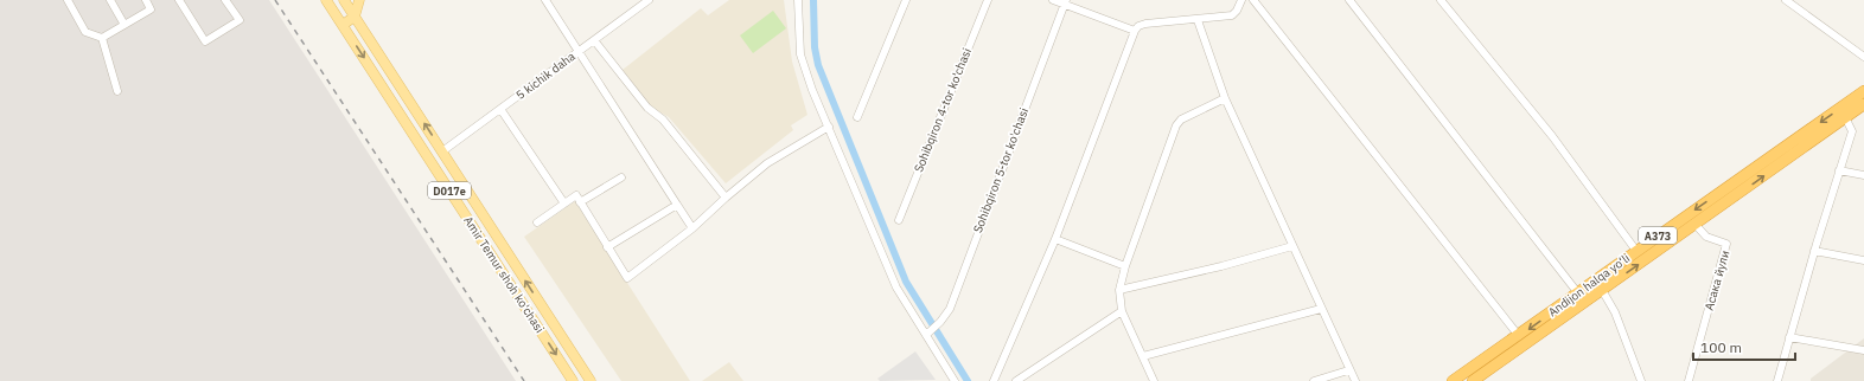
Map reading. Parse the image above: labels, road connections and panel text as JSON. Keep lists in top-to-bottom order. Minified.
{"streets":{"highway":["A373","Andijon halqa yo‘li"],"main road":["D017e","Amir Temur shoh ko'chasi"],"street":["5 kichik daha","Sohibqiron 4-tor ko'chasi","Sohibqiron 5-tor ko'chasi","Асака йули"]},"crossings":[["5 kichik daha","Amir Temur shoh ko'chasi"],["Асака йули","Andijon halqa yo‘li"]],"scale_bar":"100 m"}
